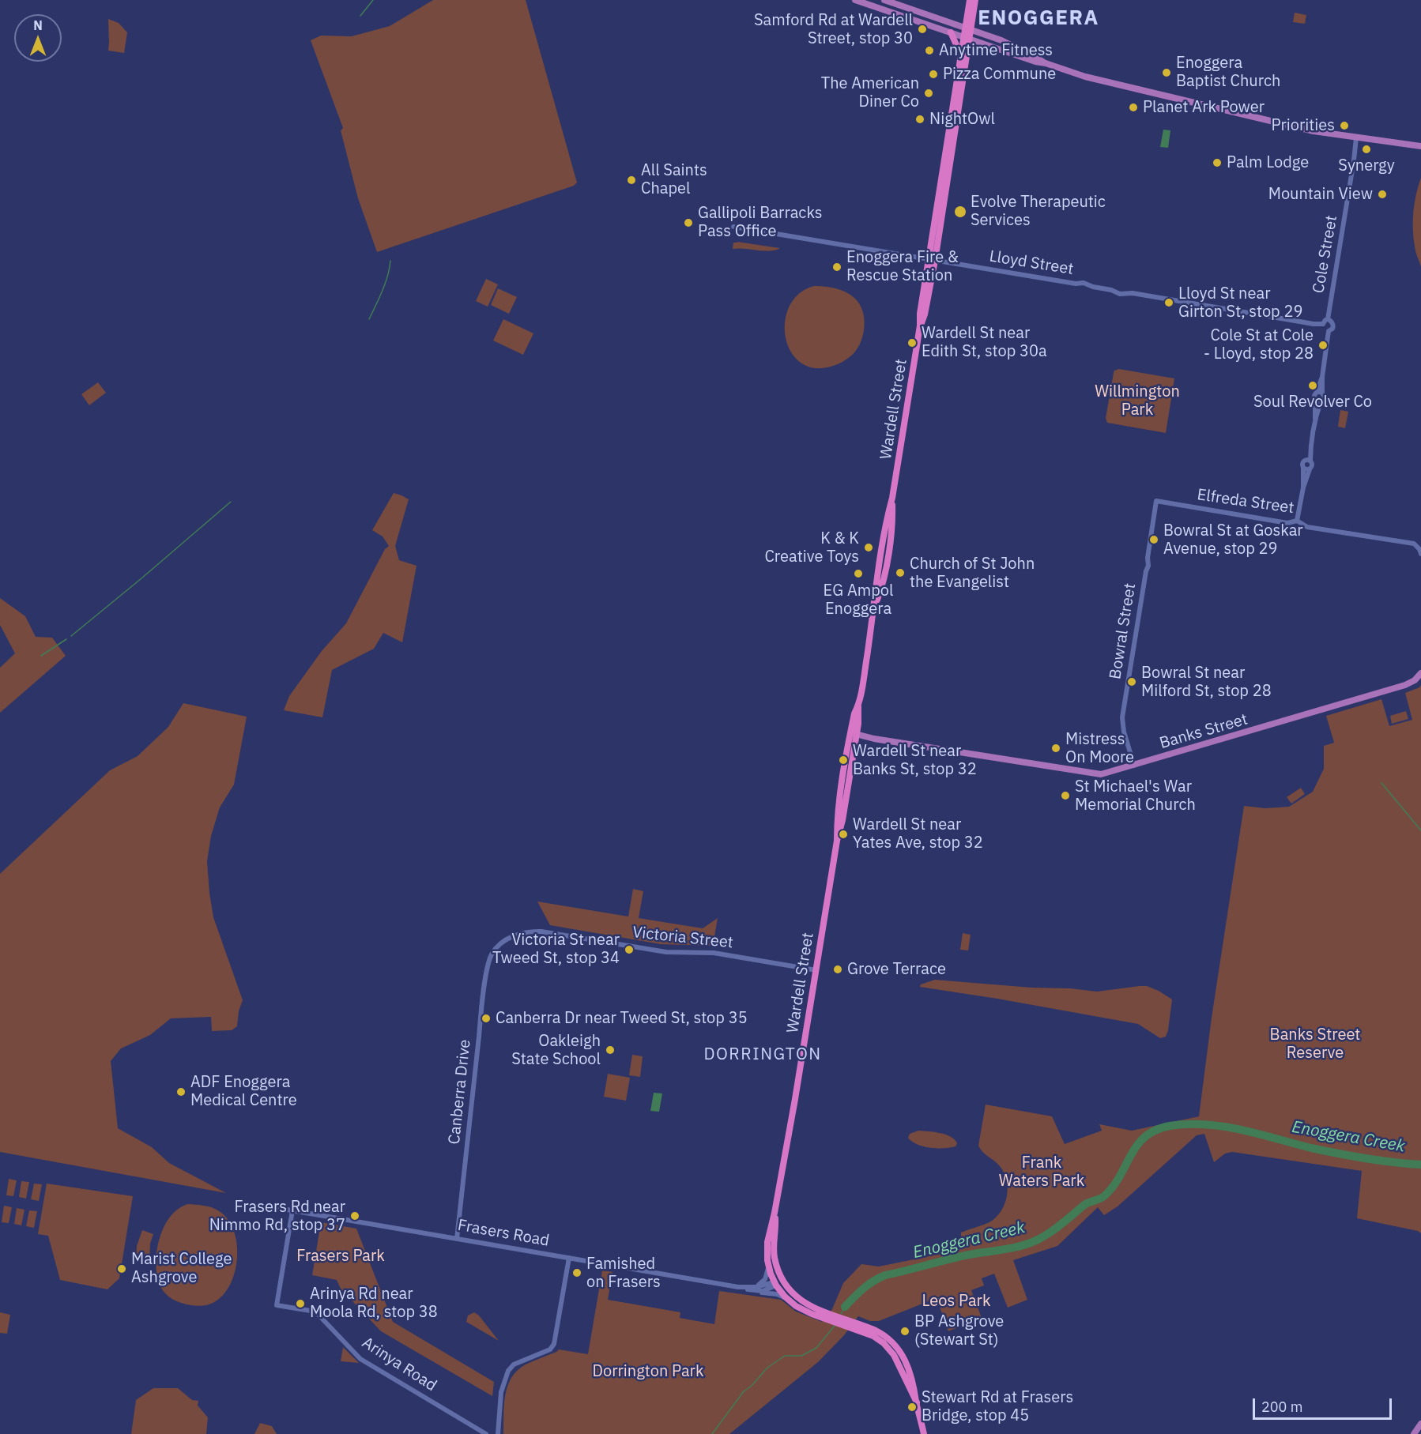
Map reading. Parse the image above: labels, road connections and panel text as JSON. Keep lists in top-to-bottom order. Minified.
{"streets":{"highway":["Wardell Street"],"main road":["Banks Street"],"street":["Cole Street","Lloyd Street","Elfreda Street","Bowral Street","Victoria Street","Canberra Drive","Frasers Road","Arinya Road"]},"crossings":[["Cole Street","Lloyd Street"],["Lloyd Street","Wardell Street"],["Wardell Street","Banks Street"],["Wardell Street","Victoria Street"],["Wardell Street","Frasers Road"],["Elfreda Street","Bowral Street"],["Bowral Street","Banks Street"],["Victoria Street","Canberra Drive"],["Canberra Drive","Frasers Road"],["Frasers Road","Arinya Road"]],"districts":["ENOGGERA","DORRINGTON"],"water":["Enoggera Creek"],"parks":["Willmington Park","Banks Street Reserve","Frank Waters Park","Frasers Park","Leos Park","Dorrington Park"],"places":["Samford Rd at Wardell Street, stop 30","Anytime Fitness","Enoggera Baptist Church","Pizza Commune","The American Diner Co","Planet Ark Power","NightOwl","Priorities","Synergy","Palm Lodge","All Saints Chapel","Mountain View","Evolve Therapeutic Services","Gallipoli Barracks Pass Office","Enoggera Fire & Rescue Station","Lloyd St near Girton St, stop 29","Wardell St near Edith St, stop 30a","Cole St at Cole - Lloyd, stop 28","Soul Revolver Co","Bowral St at Goskar Avenue, stop 29","K & K Creative Toys","Church of St John the Evangelist","EG Ampol Enoggera","Bowral St near Milford St, stop 28","Mistress On Moore","Wardell St near Banks St, stop 32","St Michael's War Memorial Church","Wardell St near Yates Ave, stop 32","Victoria St near Tweed St, stop 34","Grove Terrace","Canberra Dr near Tweed St, stop 35","Oakleigh State School","ADF Enoggera Medical Centre","Frasers Rd near Nimmo Rd, stop 37","Marist College Ashgrove","Famished on Frasers","Arinya Rd near Moola Rd, stop 38","BP Ashgrove (Stewart St)","Stewart Rd at Frasers Bridge, stop 45"],"scale_bar":"200 m","north":"top"}
